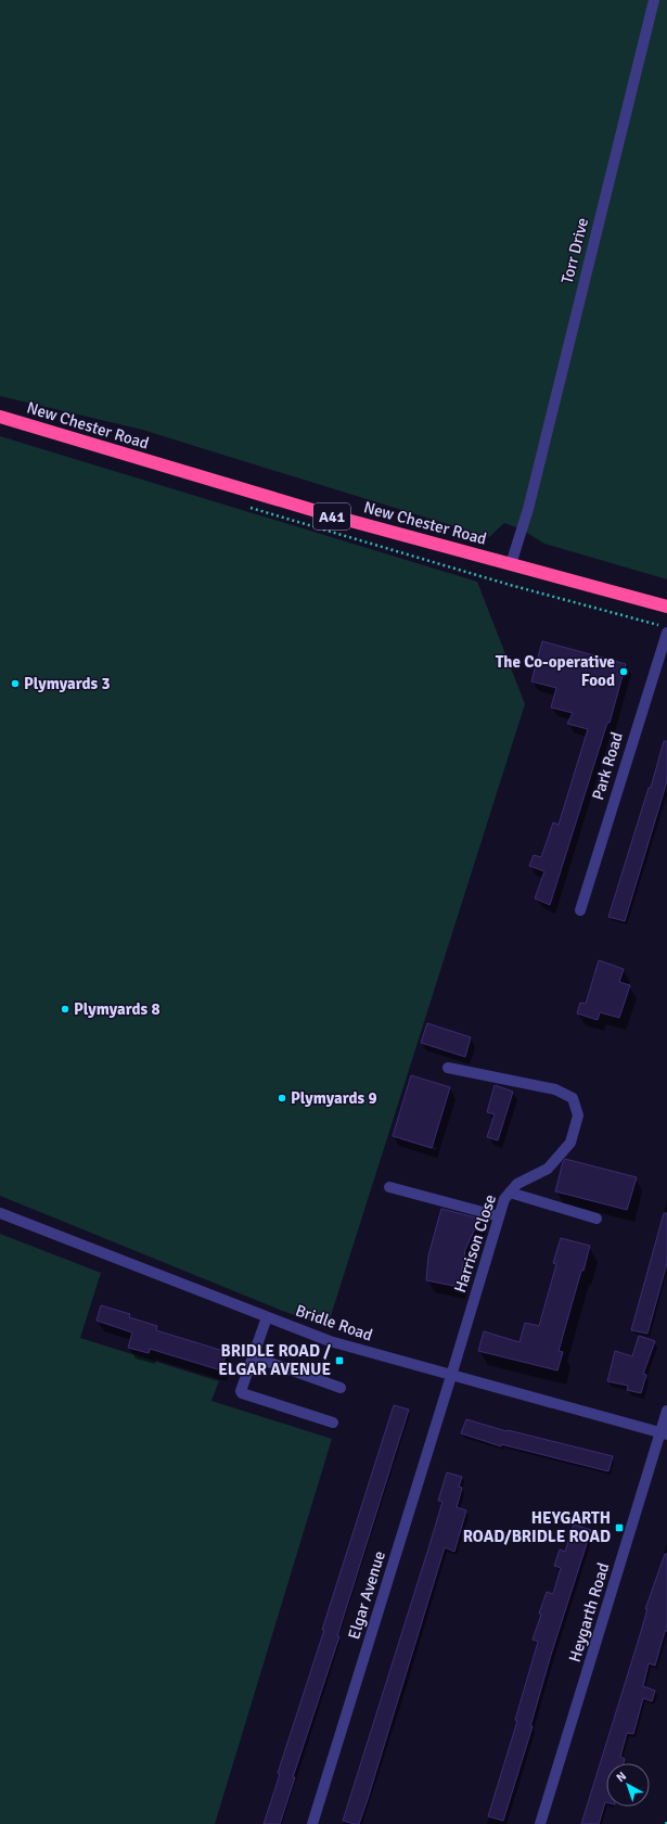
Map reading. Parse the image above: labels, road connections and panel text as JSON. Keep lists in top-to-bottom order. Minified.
{"streets":{"highway":["New Chester Road","A41"],"street":["Torr Drive","Park Road","Harrison Close","Bridle Road","Elgar Avenue","Heygarth Road"]},"crossings":[["Torr Drive","New Chester Road"],["Harrison Close","Bridle Road"],["Harrison Close","Elgar Avenue"],["Bridle Road","Elgar Avenue"],["Bridle Road","Heygarth Road"]],"places":{"other":["The Co-operative Food","Plymyards 3","Plymyards 8","Plymyards 9"],"transit":["BRIDLE ROAD / ELGAR AVENUE","HEYGARTH ROAD/BRIDLE ROAD"]},"north":"top left"}
